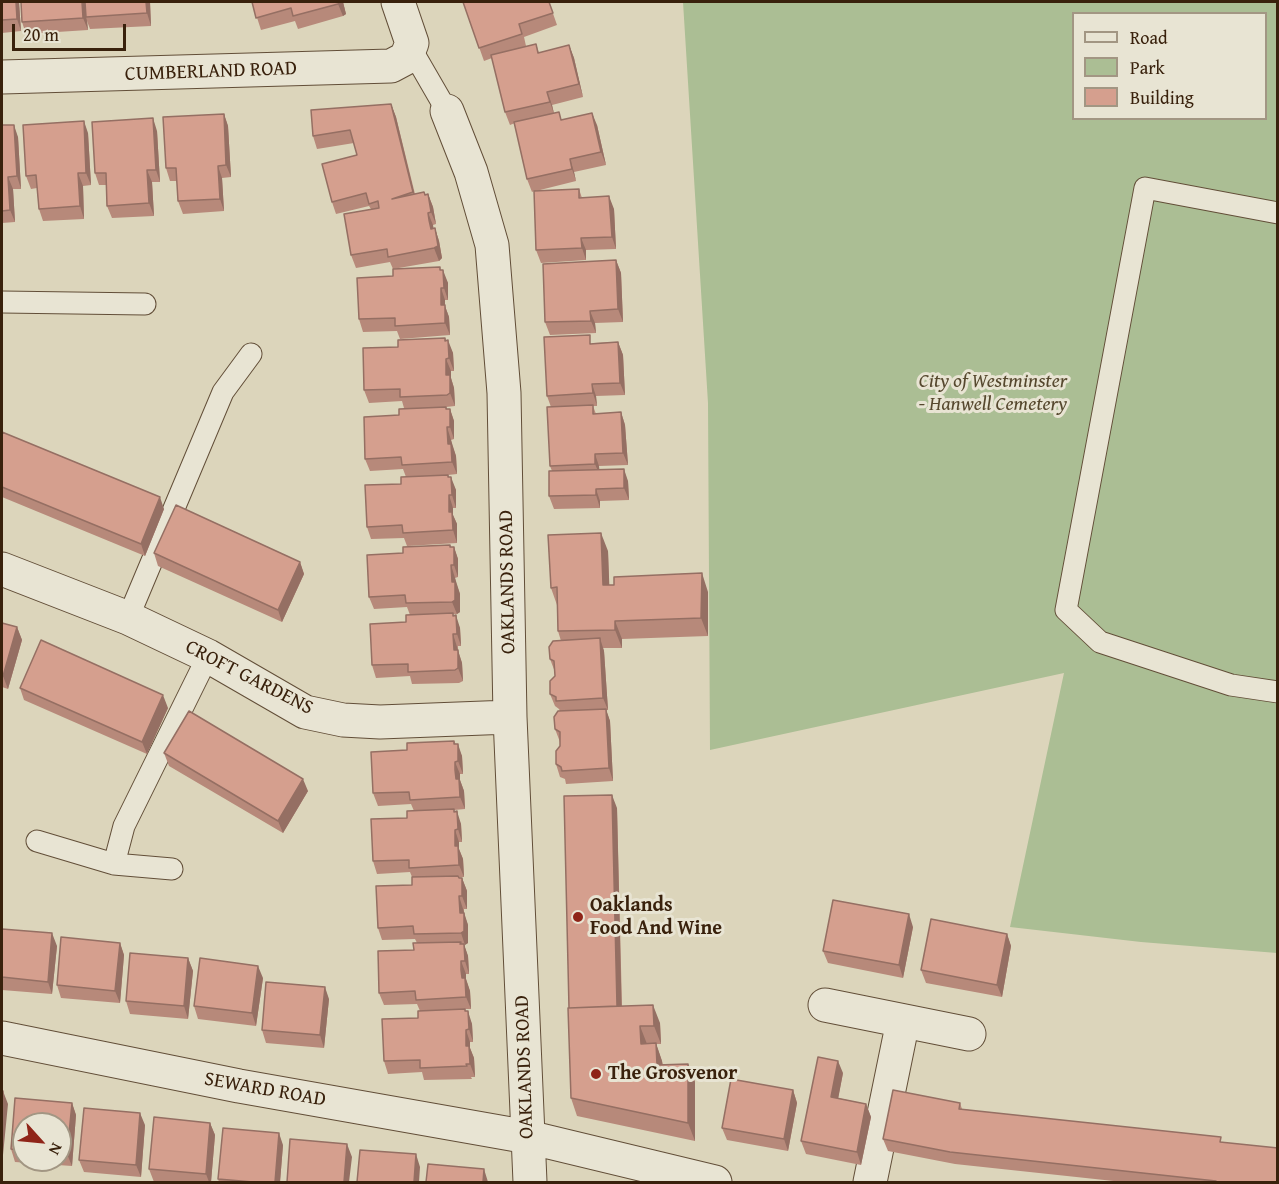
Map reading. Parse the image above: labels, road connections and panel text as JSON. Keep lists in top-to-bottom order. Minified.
{"streets":{"street":["CUMBERLAND ROAD","OAKLANDS ROAD","CROFT GARDENS","SEWARD ROAD"]},"crossings":[["CUMBERLAND ROAD","OAKLANDS ROAD"],["OAKLANDS ROAD","CROFT GARDENS"],["OAKLANDS ROAD","SEWARD ROAD"]],"parks":["City of Westminster - Hanwell Cemetery"],"places":["Oaklands Food And Wine","The Grosvenor"],"legend":["Road","Park","Building"],"scale_bar":"20 m","north":"bottom right"}
